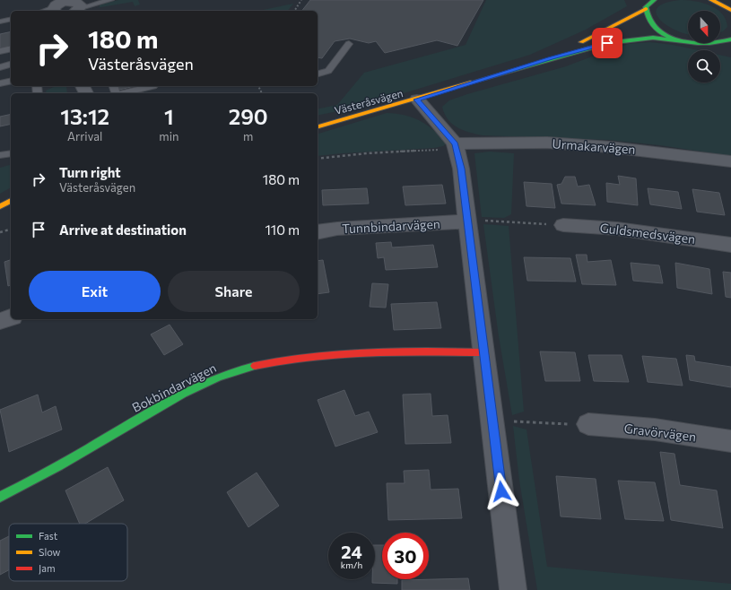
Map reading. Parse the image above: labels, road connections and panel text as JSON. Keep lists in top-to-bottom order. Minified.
{"streets":{"street":["Västeråsvägen","Urmakarvägen","Tunnbindarvägen","Guldsmedsvägen","Bokbindarvägen","Gravörvägen"]},"legend":["Fast","Slow","Jam"],"north":"bottom","page":{"turn":["180 m","Västeråsvägen"],"eta":["13:12","Arrival","1","min","290","m"],"list":[{"name":"Turn right","note":"Västeråsvägen","value":"180 m"},{"name":"Arrive at destination","value":"110 m"}],"buttons":["Exit","Share"],"speed":"24 km/h","limit":"30"}}
